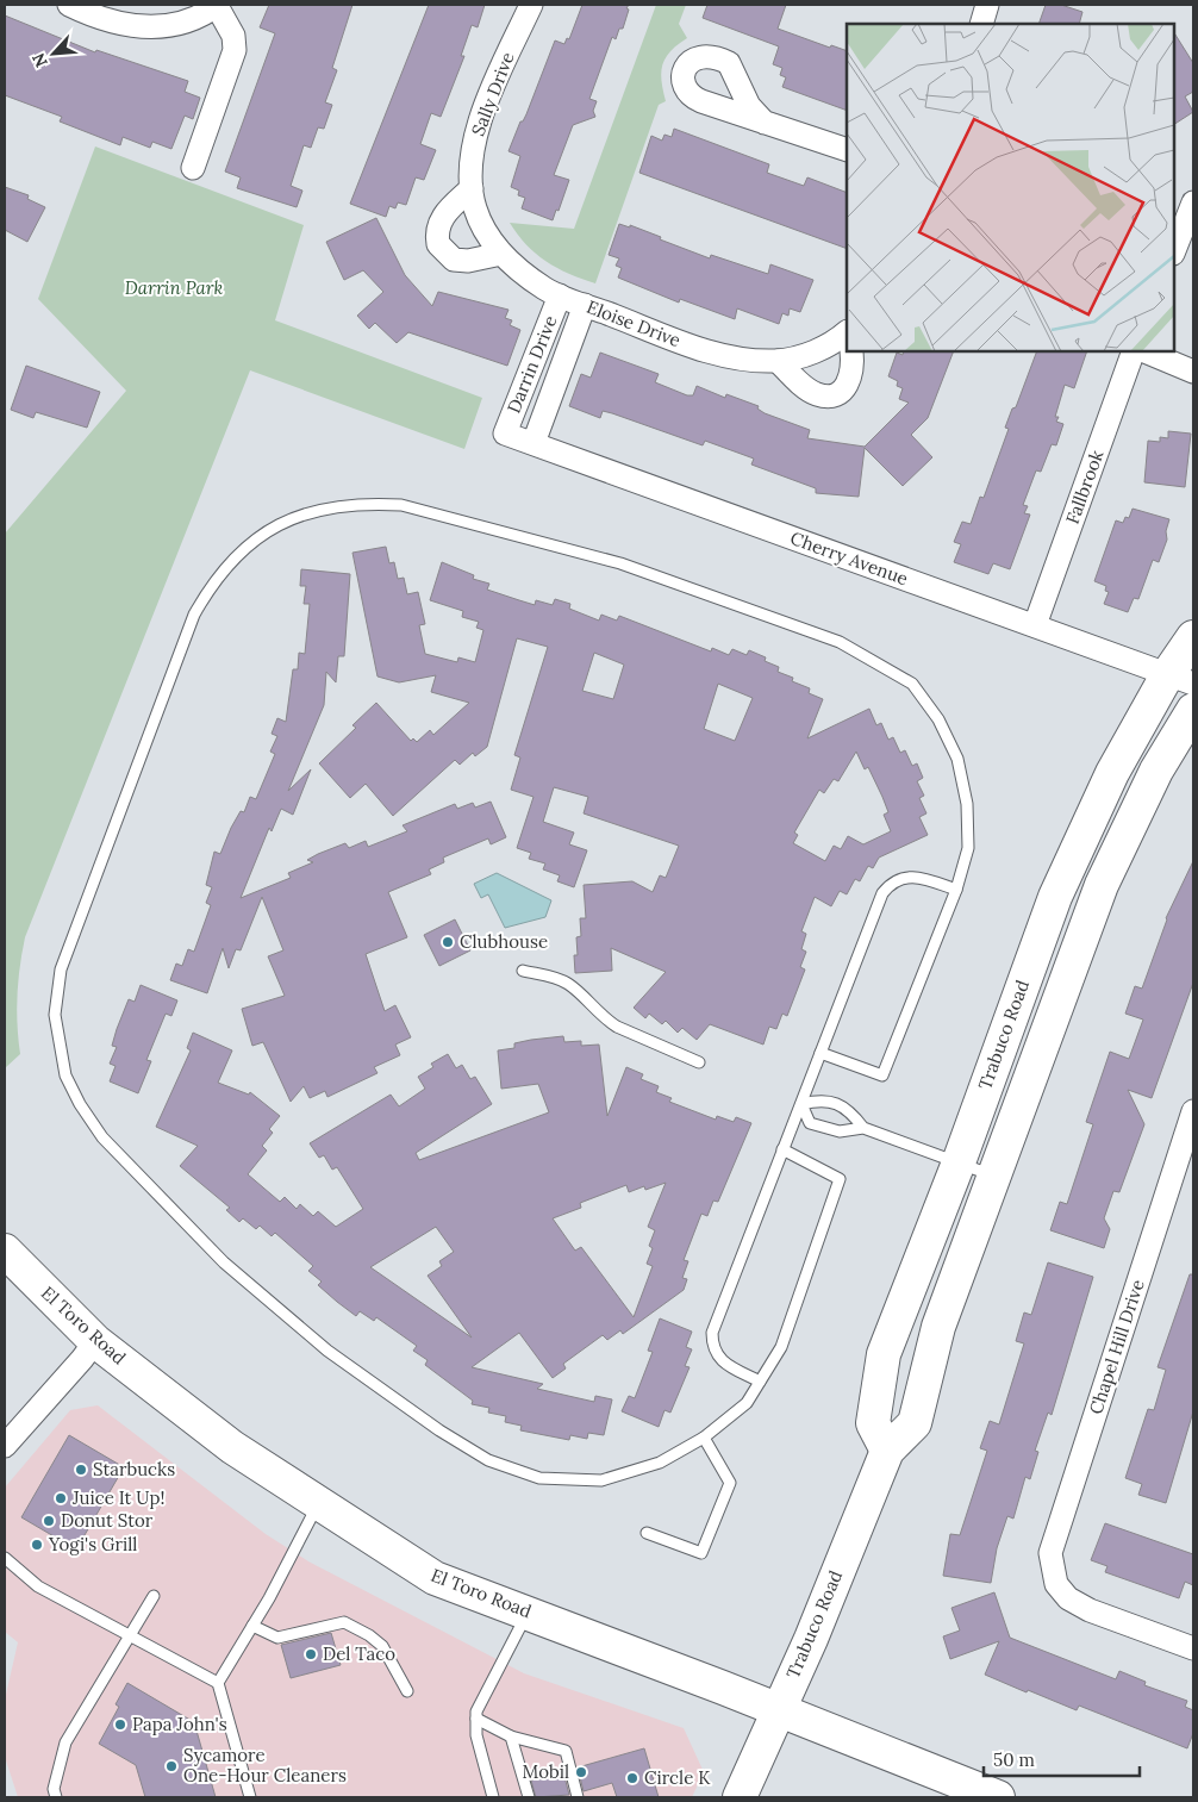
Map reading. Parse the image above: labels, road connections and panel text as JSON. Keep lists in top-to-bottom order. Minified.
{"streets":{"main road":["Trabuco Road","El Toro Road"],"street":["Sally Drive","Eloise Drive","Darrin Drive","Fallbrook","Cherry Avenue","Chapel Hill Drive"]},"crossings":[["Sally Drive","Eloise Drive"],["Eloise Drive","Darrin Drive"],["Darrin Drive","Cherry Avenue"],["Fallbrook","Cherry Avenue"],["Cherry Avenue","Trabuco Road"],["Trabuco Road","El Toro Road"]],"parks":["Darrin Park"],"places":["Clubhouse","Starbucks","Juice It Up!","Donut Stor","Yogi's Grill","Del Taco","Papa John's","Sycamore One-Hour Cleaners","Mobil","Circle K"],"scale_bar":"50 m","north":"bottom left"}
